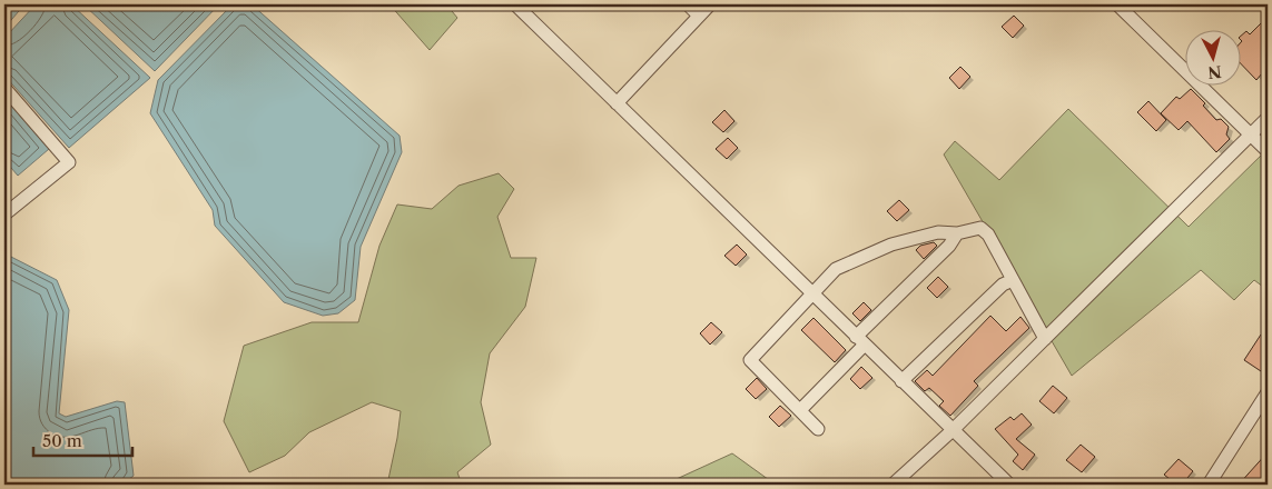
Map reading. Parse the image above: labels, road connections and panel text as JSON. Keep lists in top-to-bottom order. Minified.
{"scale_bar":"50 m","north":"bottom"}
